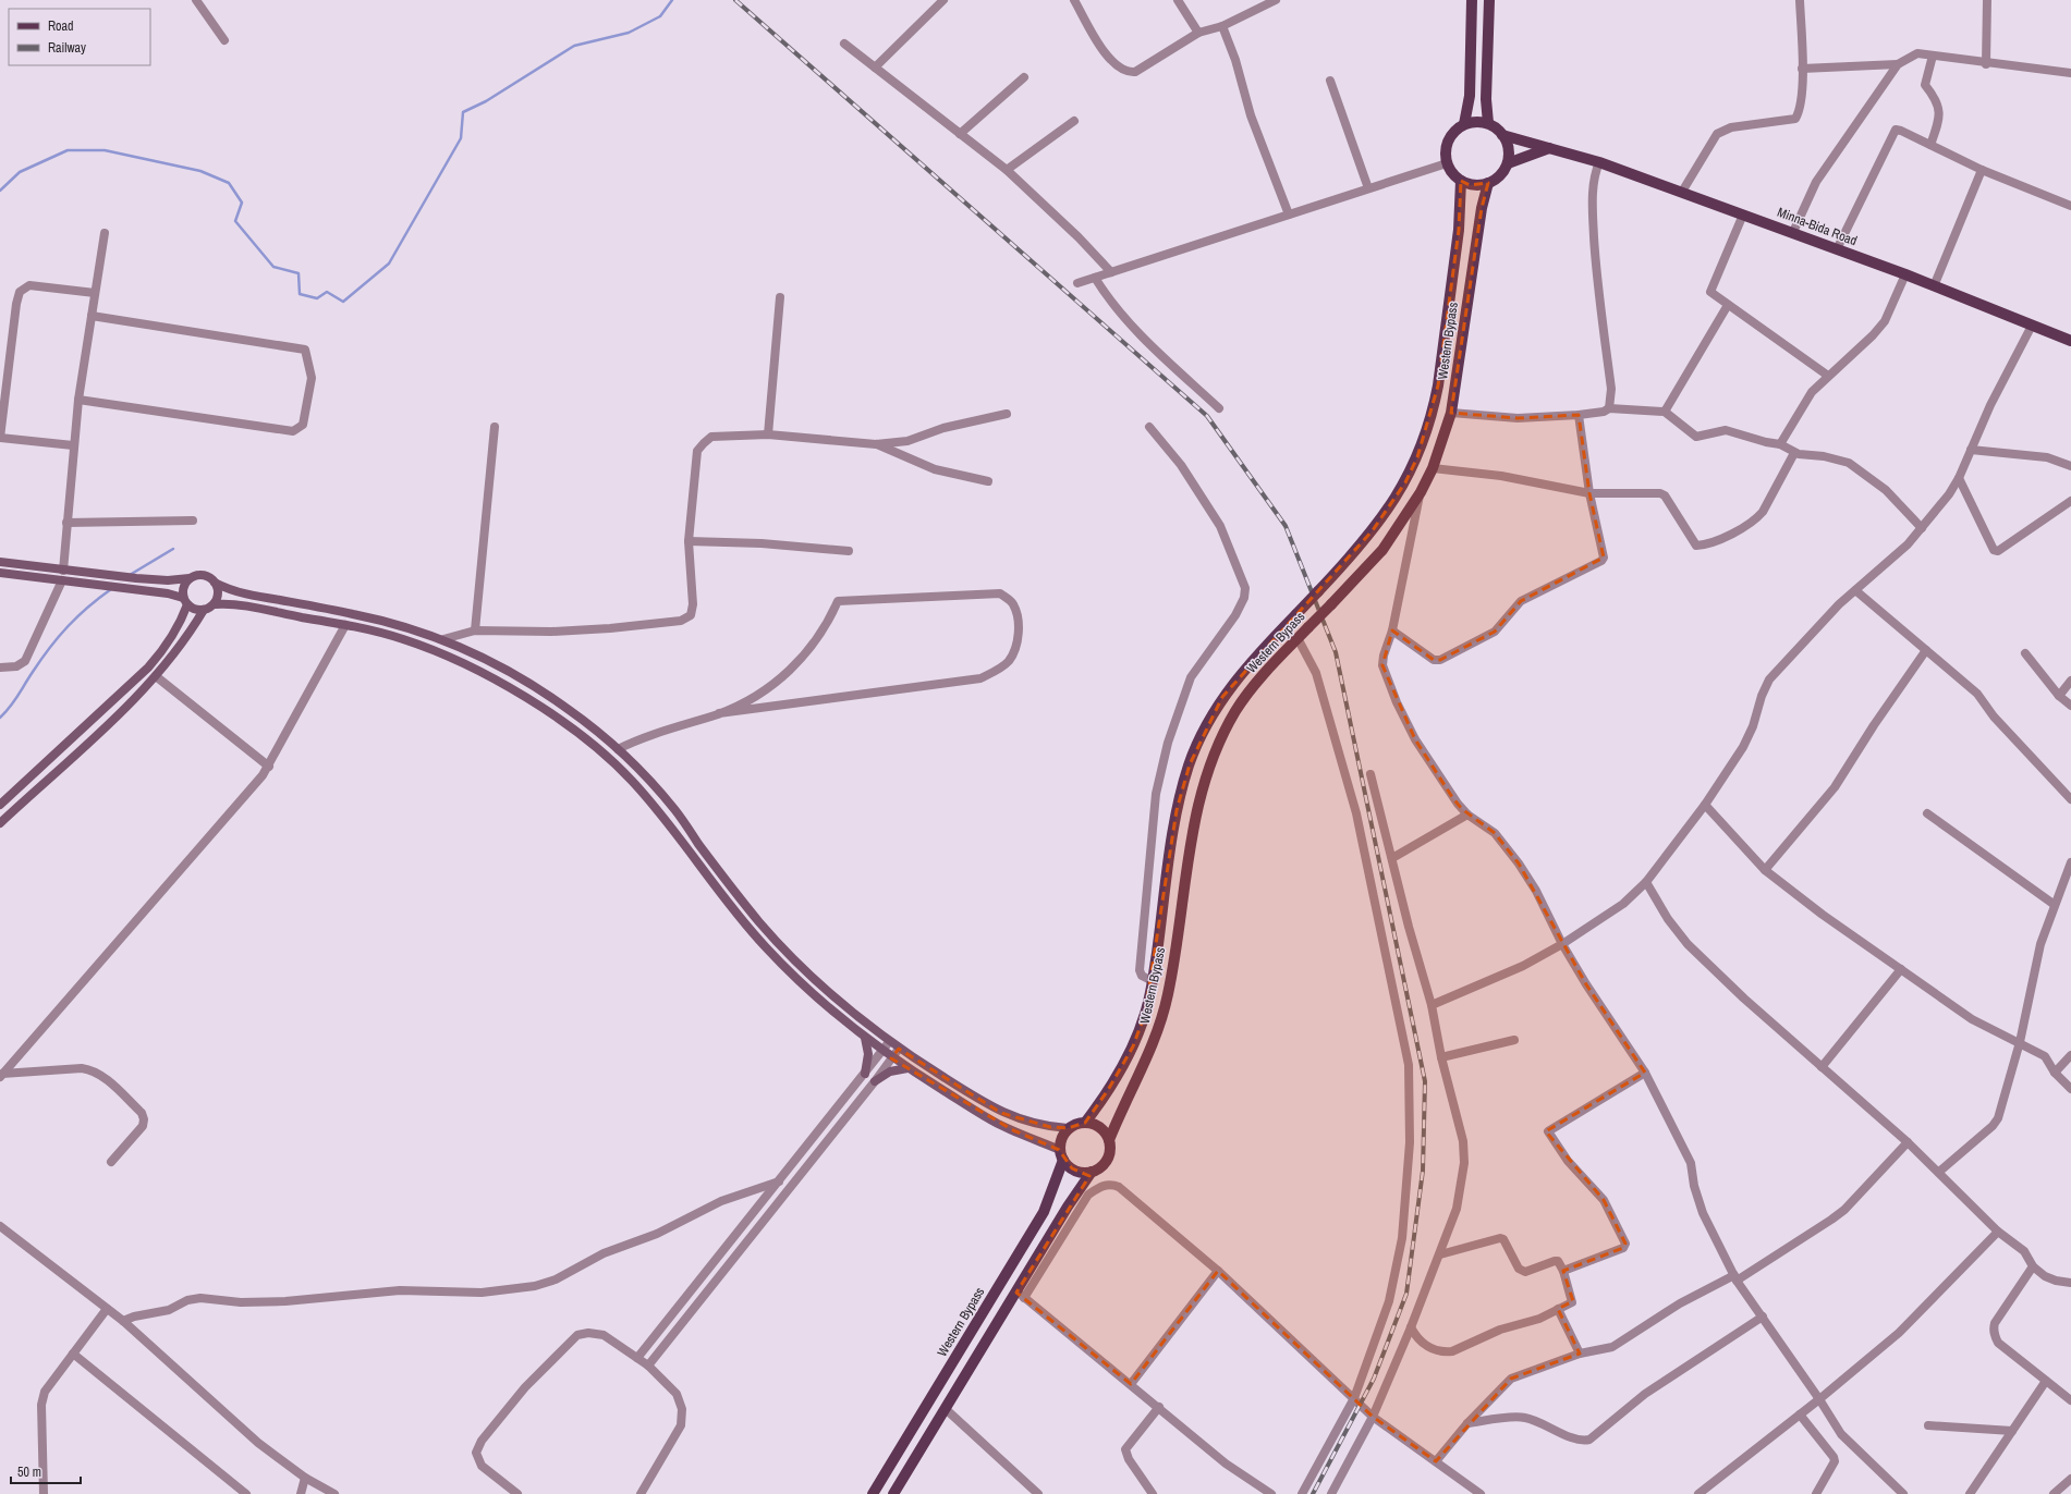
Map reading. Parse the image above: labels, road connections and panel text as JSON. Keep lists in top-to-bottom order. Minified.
{"streets":{"main road":["Minna-Bida Road","Western Bypass"]},"crossings":[["Minna-Bida Road","Western Bypass"]],"legend":["Road","Railway"],"scale_bar":"50 m"}
